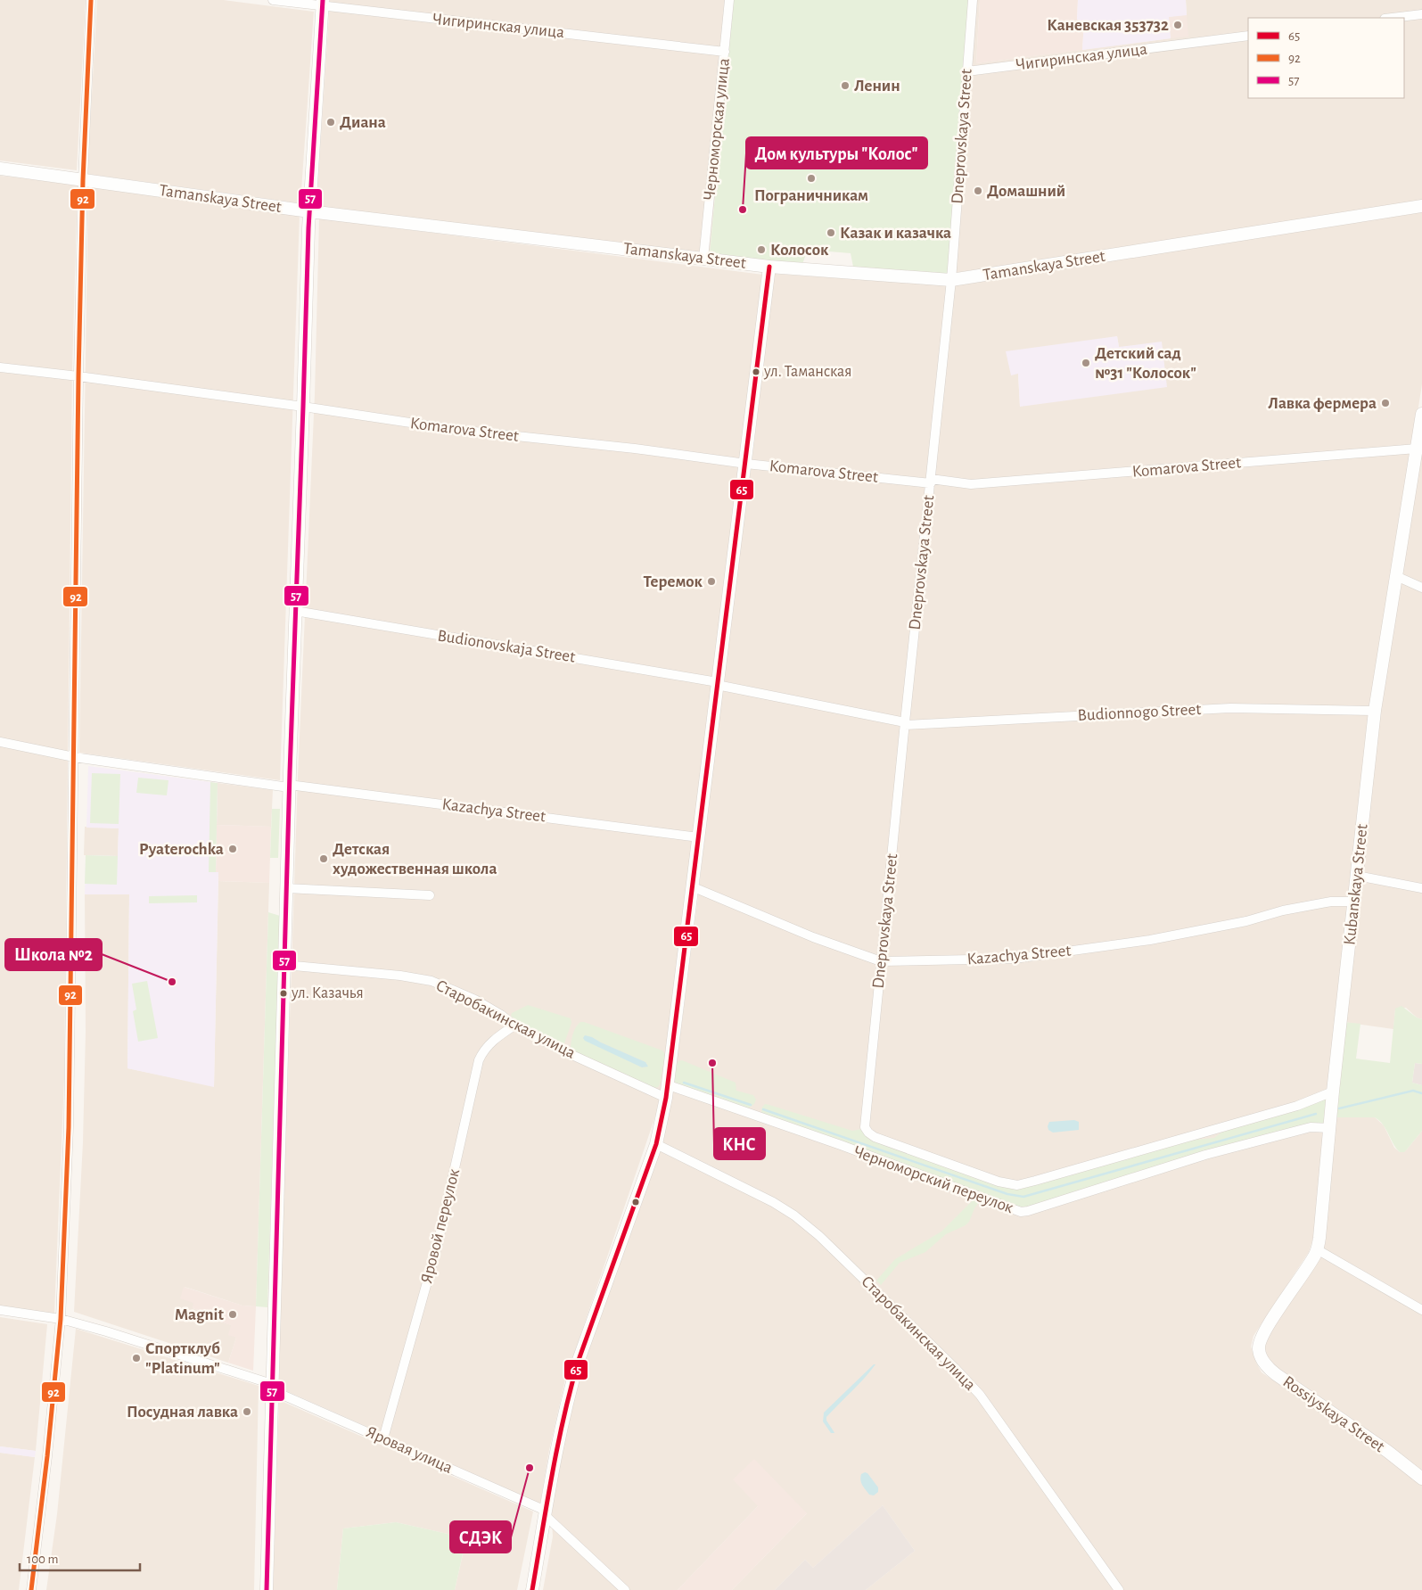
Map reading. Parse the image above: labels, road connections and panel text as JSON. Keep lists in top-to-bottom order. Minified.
{"streets":{"street":["Чигиринская улица","Черноморская улица","Dneprovskaya Street","Tamanskaya Street","Komarova Street","Budionovskaja Street","Budionnogo Street","Kazachya Street","Kubanskaya Street","Старобакинская улица","Черноморский переулок","Яровой переулок","Rossiyskaya Street","Яровая улица"]},"crossings":[["Чигиринская улица","Черноморская улица"],["Чигиринская улица","Dneprovskaya Street"],["Черноморская улица","Tamanskaya Street"],["Dneprovskaya Street","Tamanskaya Street"],["Dneprovskaya Street","Komarova Street"],["Dneprovskaya Street","Budionovskaja Street"],["Dneprovskaya Street","Budionnogo Street"],["Dneprovskaya Street","Kazachya Street"],["Dneprovskaya Street","Kubanskaya Street"],["Komarova Street","Kubanskaya Street"],["Budionovskaja Street","Budionnogo Street"],["Budionnogo Street","Kubanskaya Street"],["Kazachya Street","Kubanskaya Street"],["Kubanskaya Street","Черноморский переулок"],["Kubanskaya Street","Rossiyskaya Street"],["Старобакинская улица","Черноморский переулок"],["Старобакинская улица","Яровой переулок"],["Яровой переулок","Яровая улица"]],"places":["Каневская 353732","Ленин","Диана","Пограничникам","Домашний","Дом культуры \"Колос\"","Казак и казачка","Колосок","Детский сад №31 \"Колосок\"","ул. Таманская","Лавка фермера","Теремок","Pyaterochka","Детская художественная школа","Школа №2","ул. Казачья","КНС","Magnit","Спортклуб \"Platinum\"","Посудная лавка","СДЭК"],"lines":["transit line 92","transit line 57","transit line 65"],"legend":["65","92","57"],"scale_bar":"100 m"}
